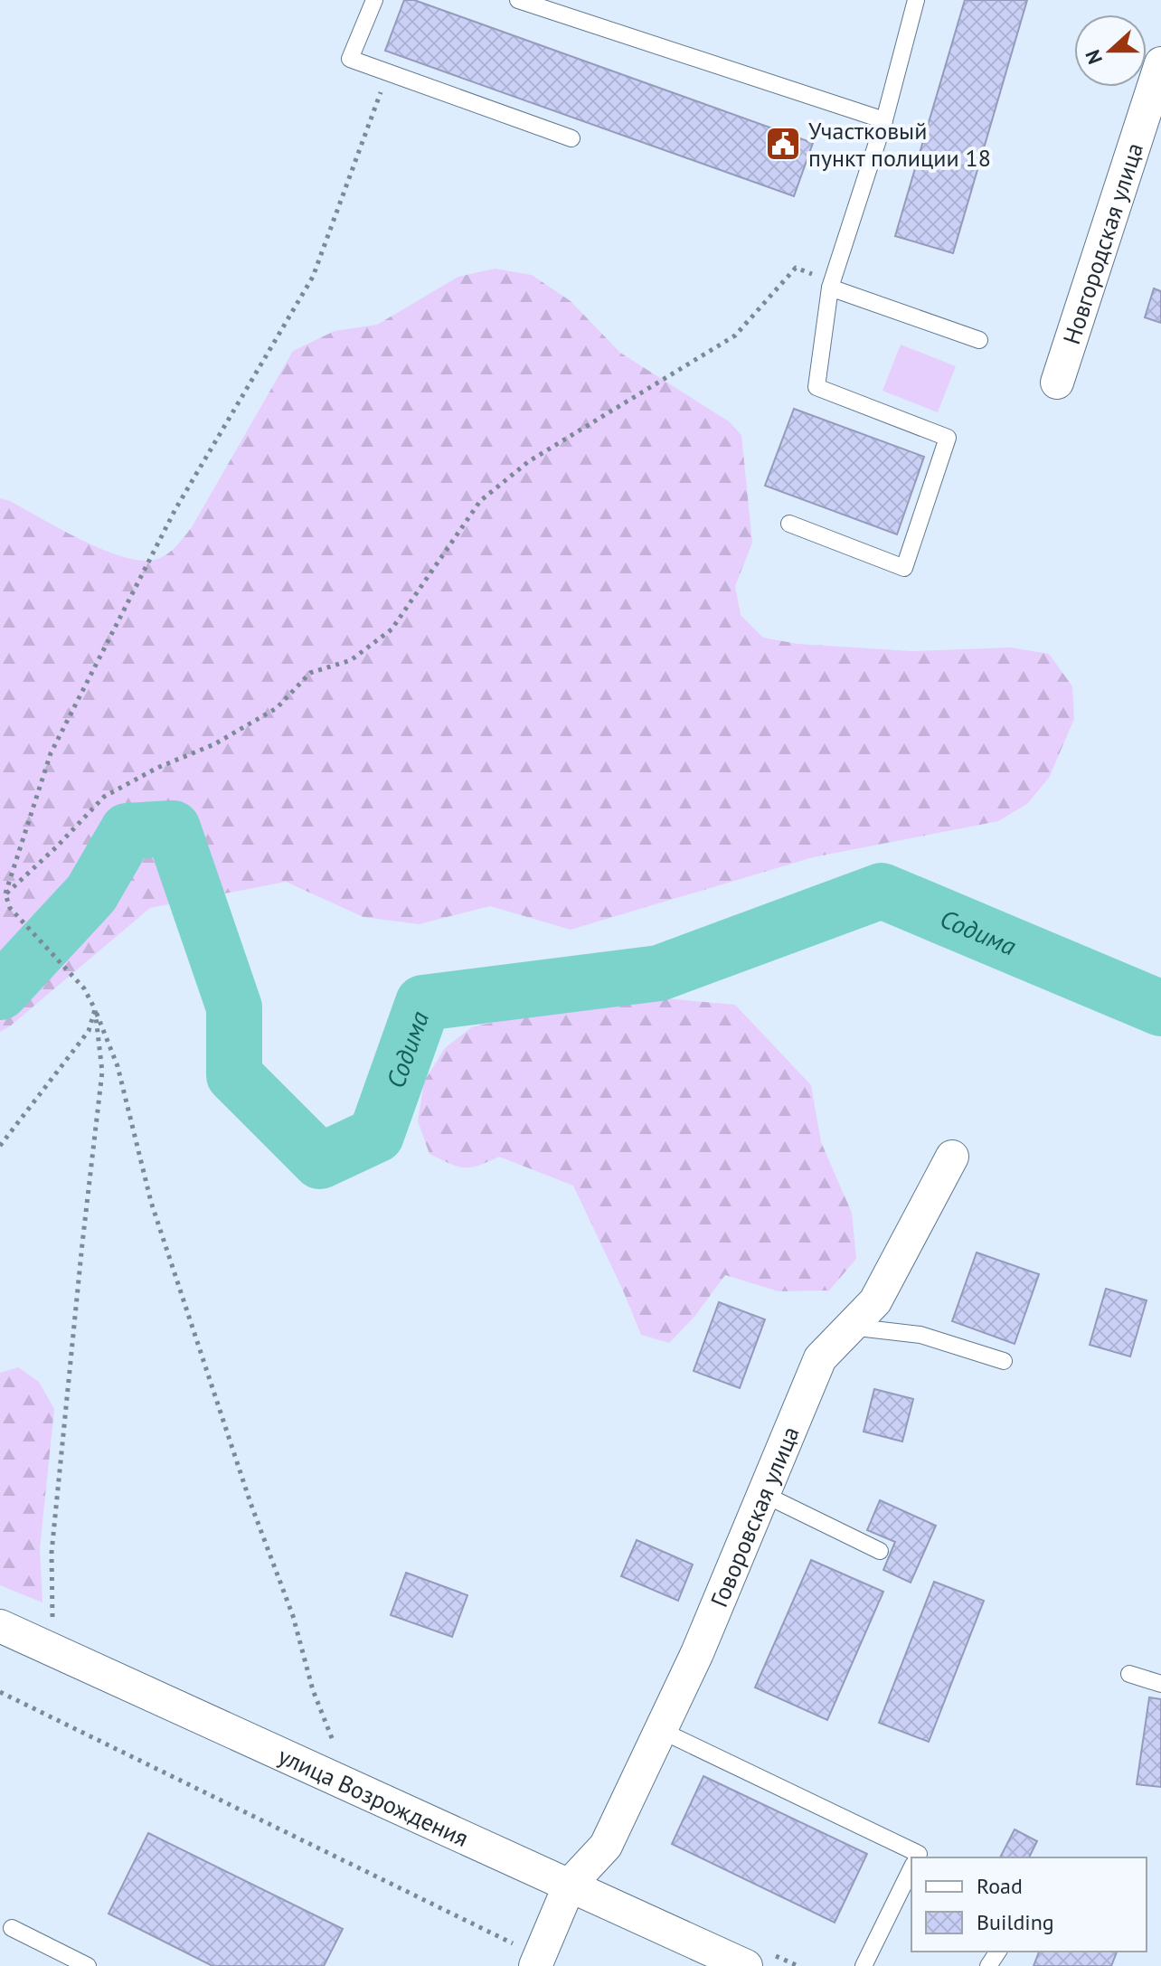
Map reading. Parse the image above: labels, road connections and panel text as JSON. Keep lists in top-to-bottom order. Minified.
{"streets":{"street":["Новгородская улица","Говоровская улица","улица Возрождения"]},"crossings":[["Говоровская улица","улица Возрождения"]],"water":["Содима"],"places":{"public building":["Участковый пункт полиции 18"]},"legend":["Road","Building"],"north":"left"}
